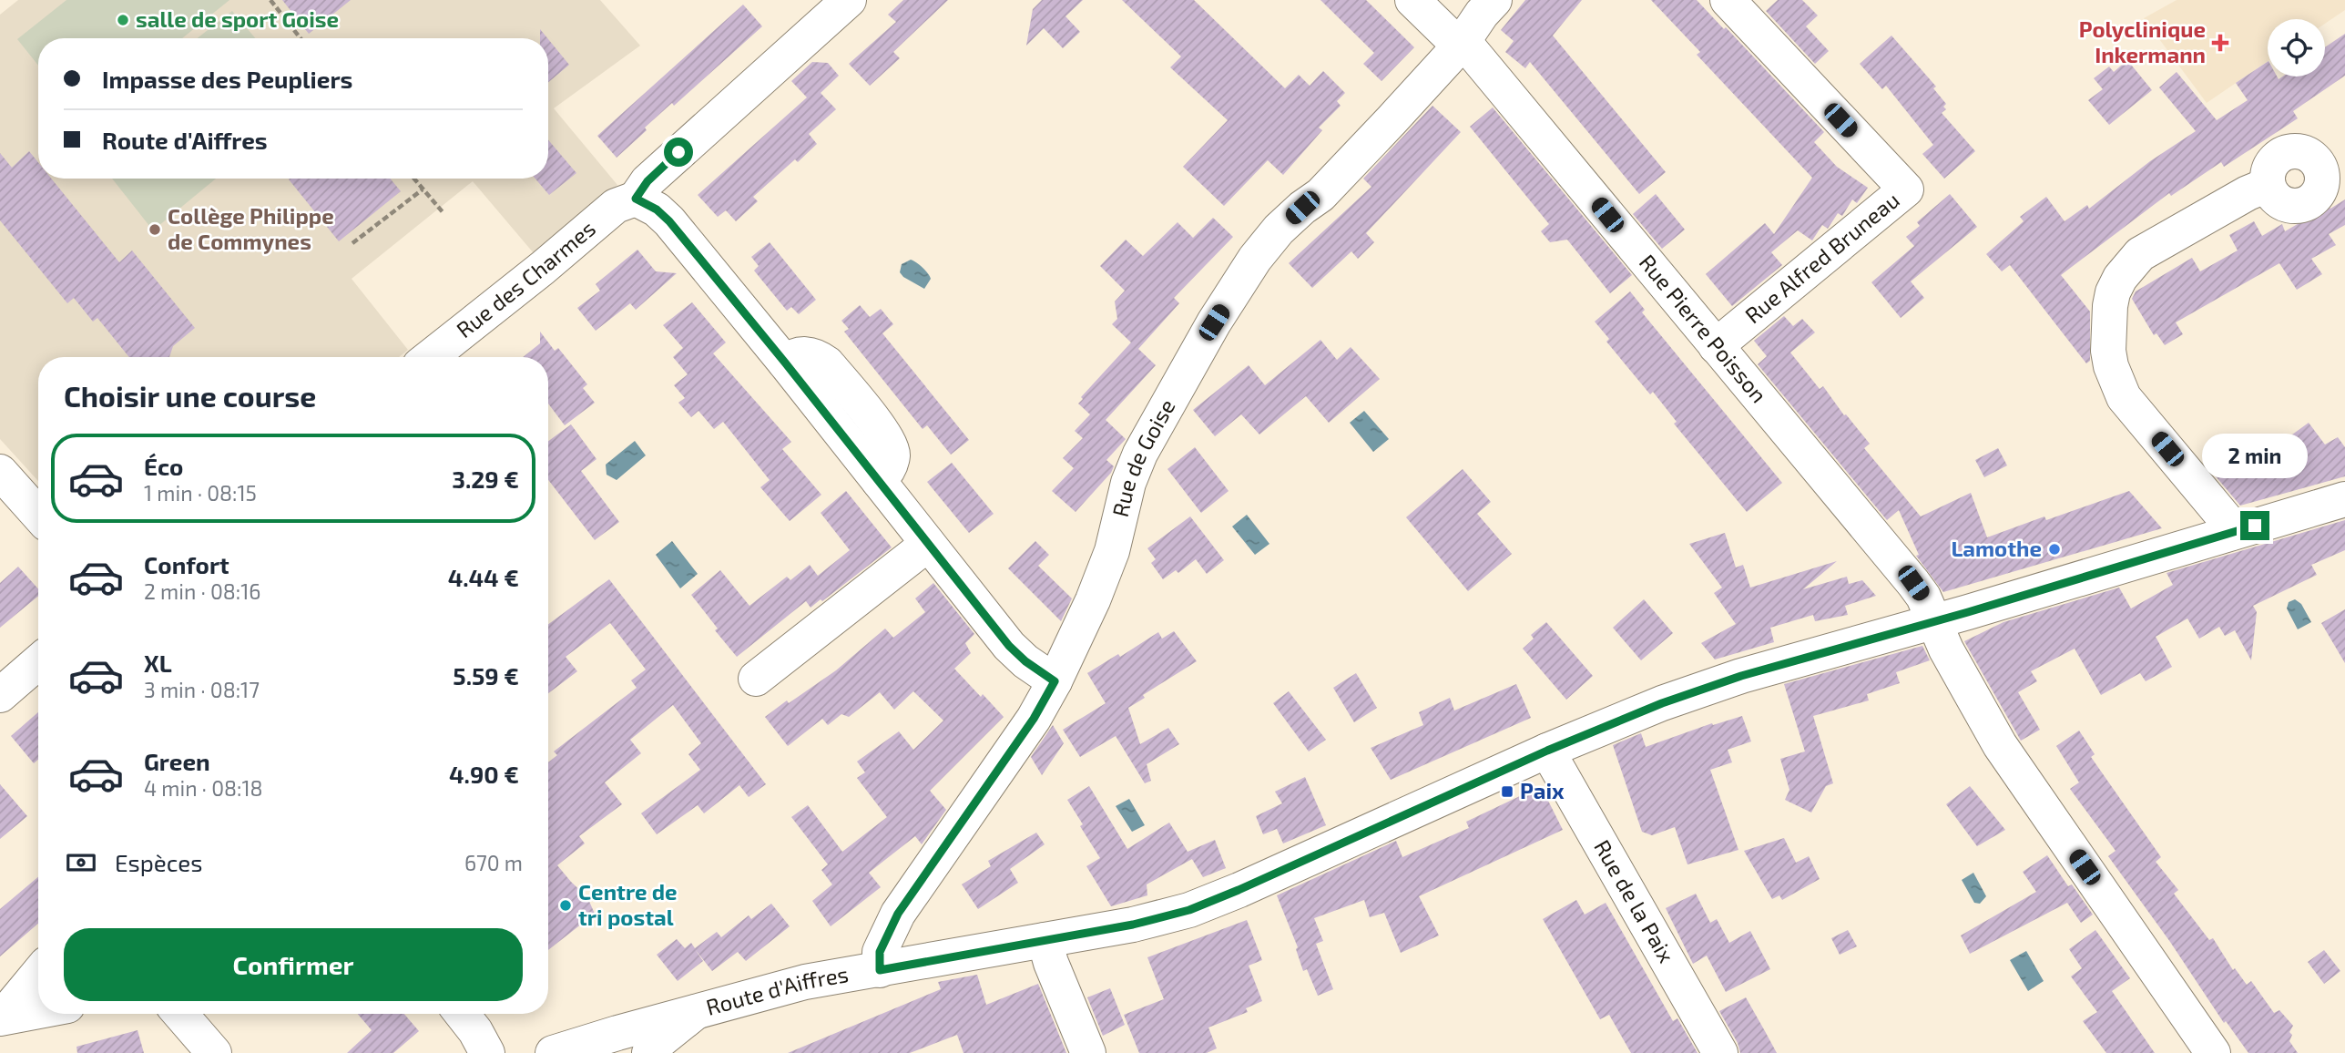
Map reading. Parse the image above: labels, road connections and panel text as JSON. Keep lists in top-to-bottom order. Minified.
{"streets":{"street":["Rue Alfred Bruneau","Rue des Charmes","Rue Pierre Poisson","Rue de Goise","Rue de la Paix","Route d'Aiffres"]},"crossings":[["Rue Alfred Bruneau","Rue Pierre Poisson"],["Rue Pierre Poisson","Rue de Goise"],["Rue Pierre Poisson","Route d'Aiffres"],["Rue de Goise","Route d'Aiffres"],["Rue de la Paix","Route d'Aiffres"]],"places":{"other":["salle de sport Goise","Collège Philippe de Commynes","Lamothe","Centre de tri postal"],"health":["Polyclinique Inkermann"],"transit":["Paix"]},"page":{"banner":["Impasse des Peupliers","Route d'Aiffres"],"heading":"Choisir une course","bubble":"2 min","list":[{"name":"Éco","note":"1 min · 08:15","value":"3.29 €"},{"name":"Confort","note":"2 min · 08:16","value":"4.44 €"},{"name":"XL","note":"3 min · 08:17","value":"5.59 €"},{"name":"Green","note":"4 min · 08:18","value":"4.90 €"}],"pay":["Espèces","670 m"],"buttons":"Confirmer"}}
